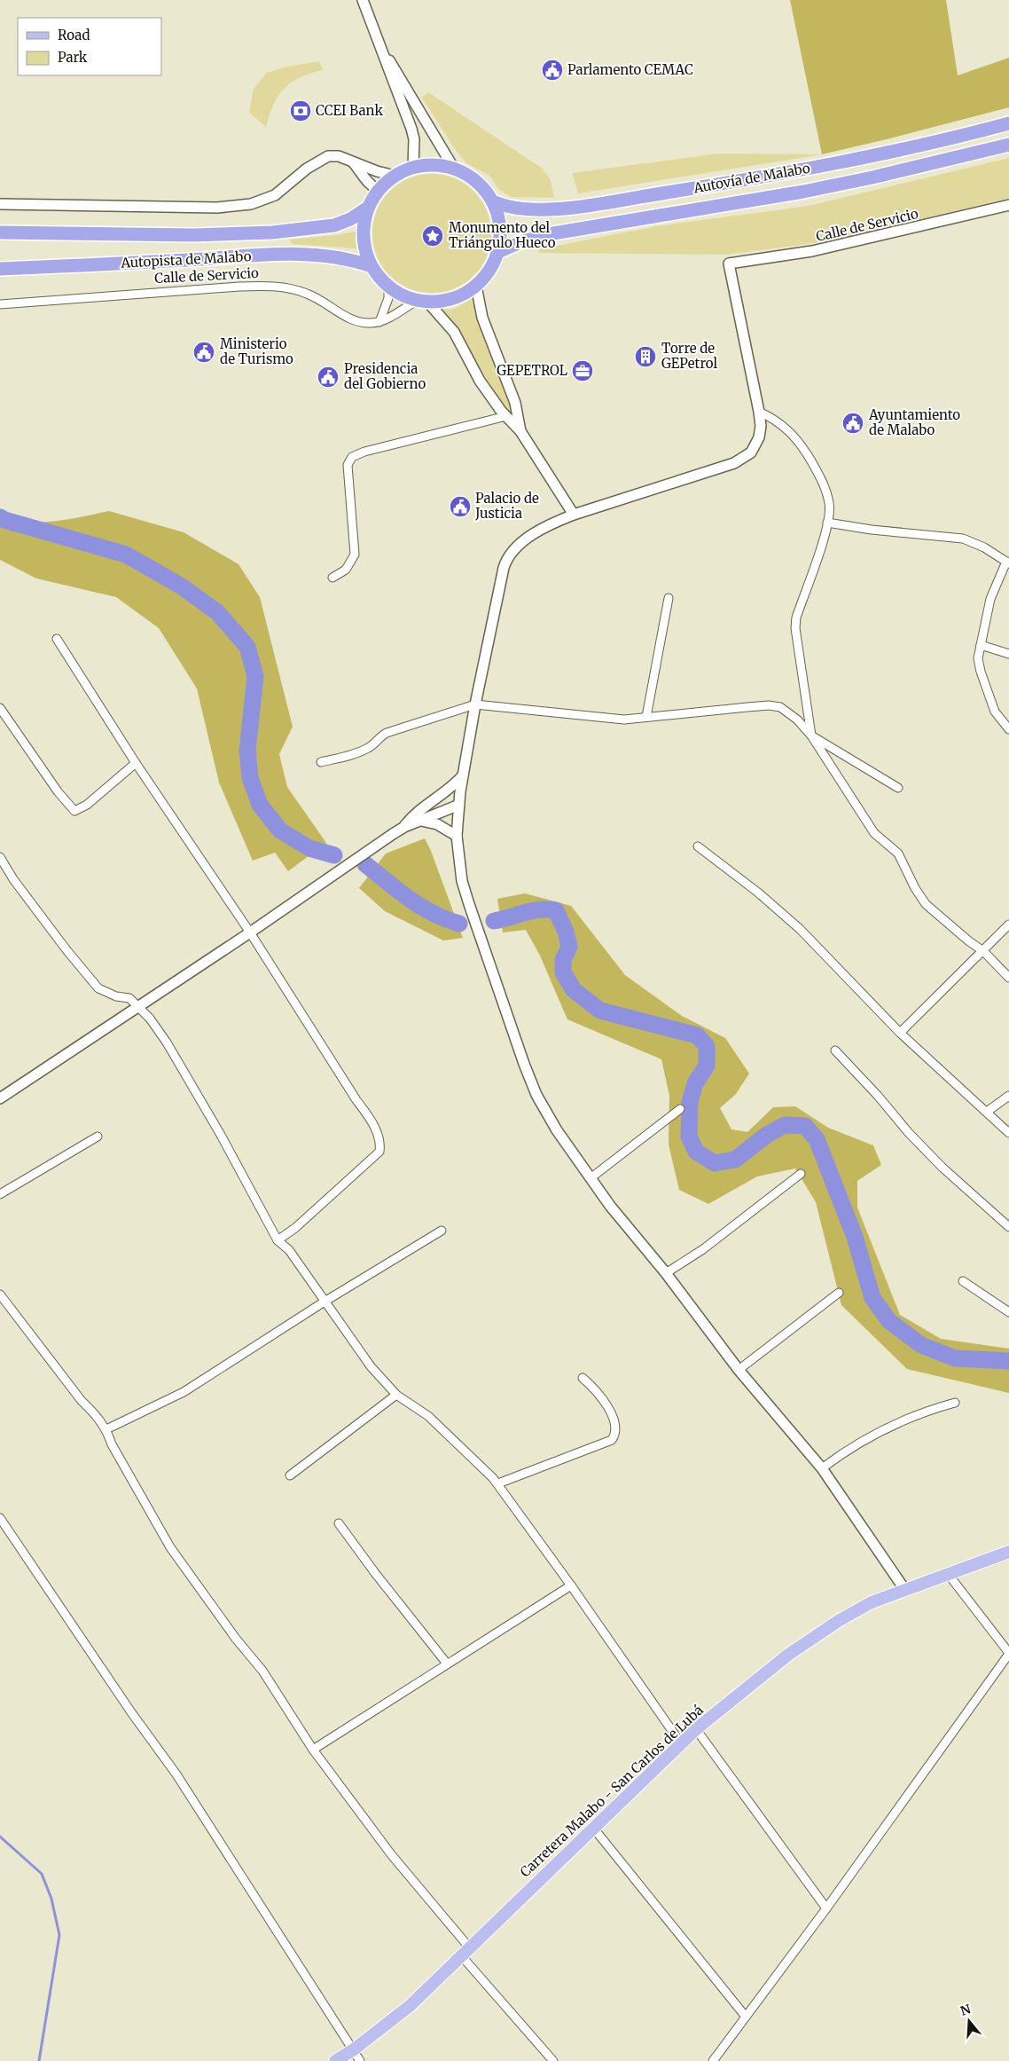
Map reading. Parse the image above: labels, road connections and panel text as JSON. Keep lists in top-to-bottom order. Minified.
{"streets":{"highway":["Autovía de Malabo","Autopista de Malabo"],"main road":["Carretera Malabo - San Carlos de Lubá"],"street":["Calle de Servicio"]},"crossings":[["Autovía de Malabo","Autopista de Malabo"]],"places":{"public building":["Parlamento CEMAC","Ministerio de Turismo","Presidencia del Gobierno","Ayuntamiento de Malabo","Palacio de Justicia"],"bank":["CCEI Bank"],"place":["Monumento del Triángulo Hueco"],"building":["Torre de GEPetrol"],"office":["GEPETROL"]},"legend":["Road","Park"],"north":"top"}
